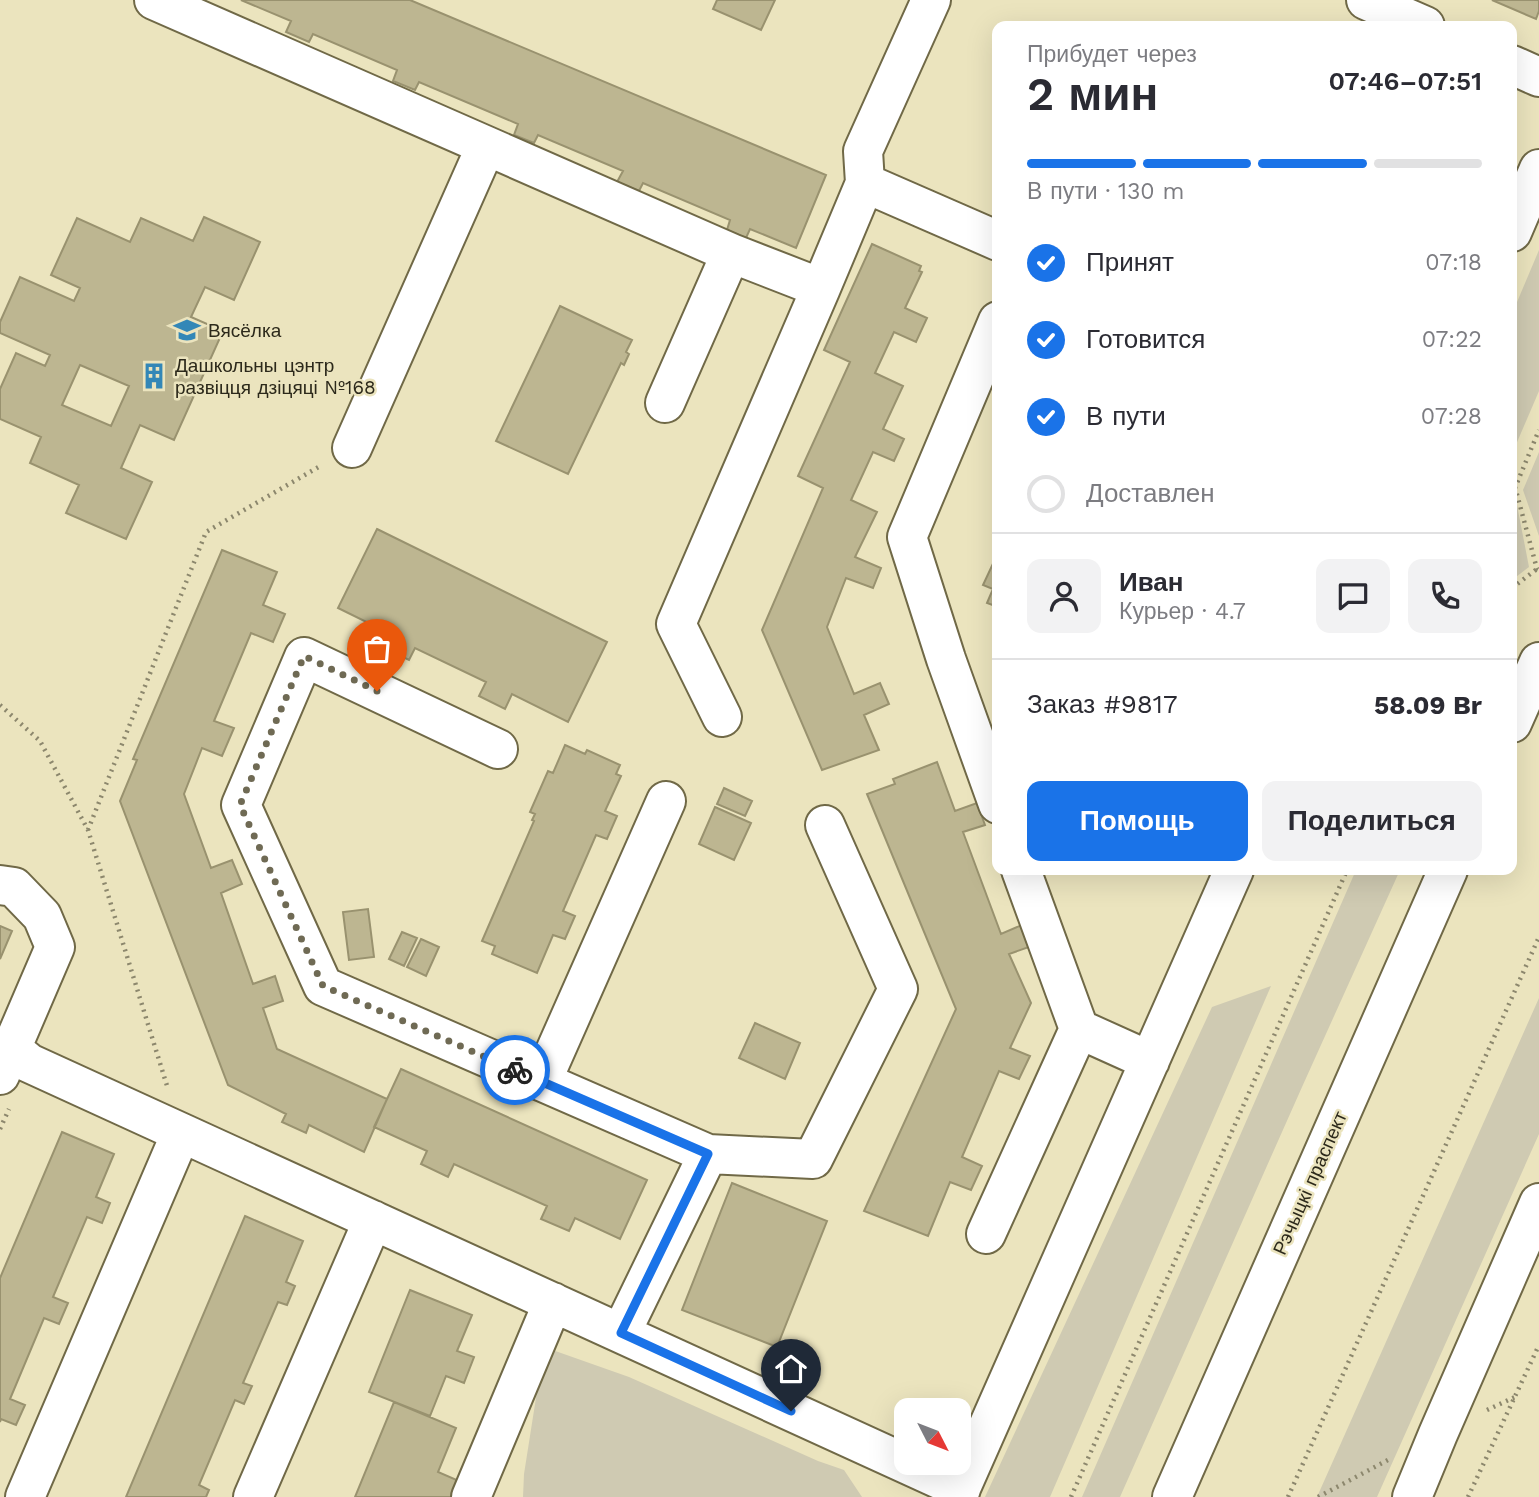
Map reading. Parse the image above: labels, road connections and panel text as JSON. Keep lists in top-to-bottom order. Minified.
{"streets":{"main road":["Рэчыцкі праспект"]},"places":{"school or university":["Вясёлка"],"building":["Дашкольны цэнтр развіцця дзіцяці №168"]},"north":"bottom right","page":{"heading":["2 мин","Прибудет через","07:46–07:51"],"panel":["Иван","Курьер · 4.7","Заказ #9817","58.09 Br"],"bar":"В пути · 130 m","list":[["Принят","07:18"],["Готовится","07:22"],["В пути","07:28"],"Доставлен"],"buttons":["Помощь","Поделиться"]}}
